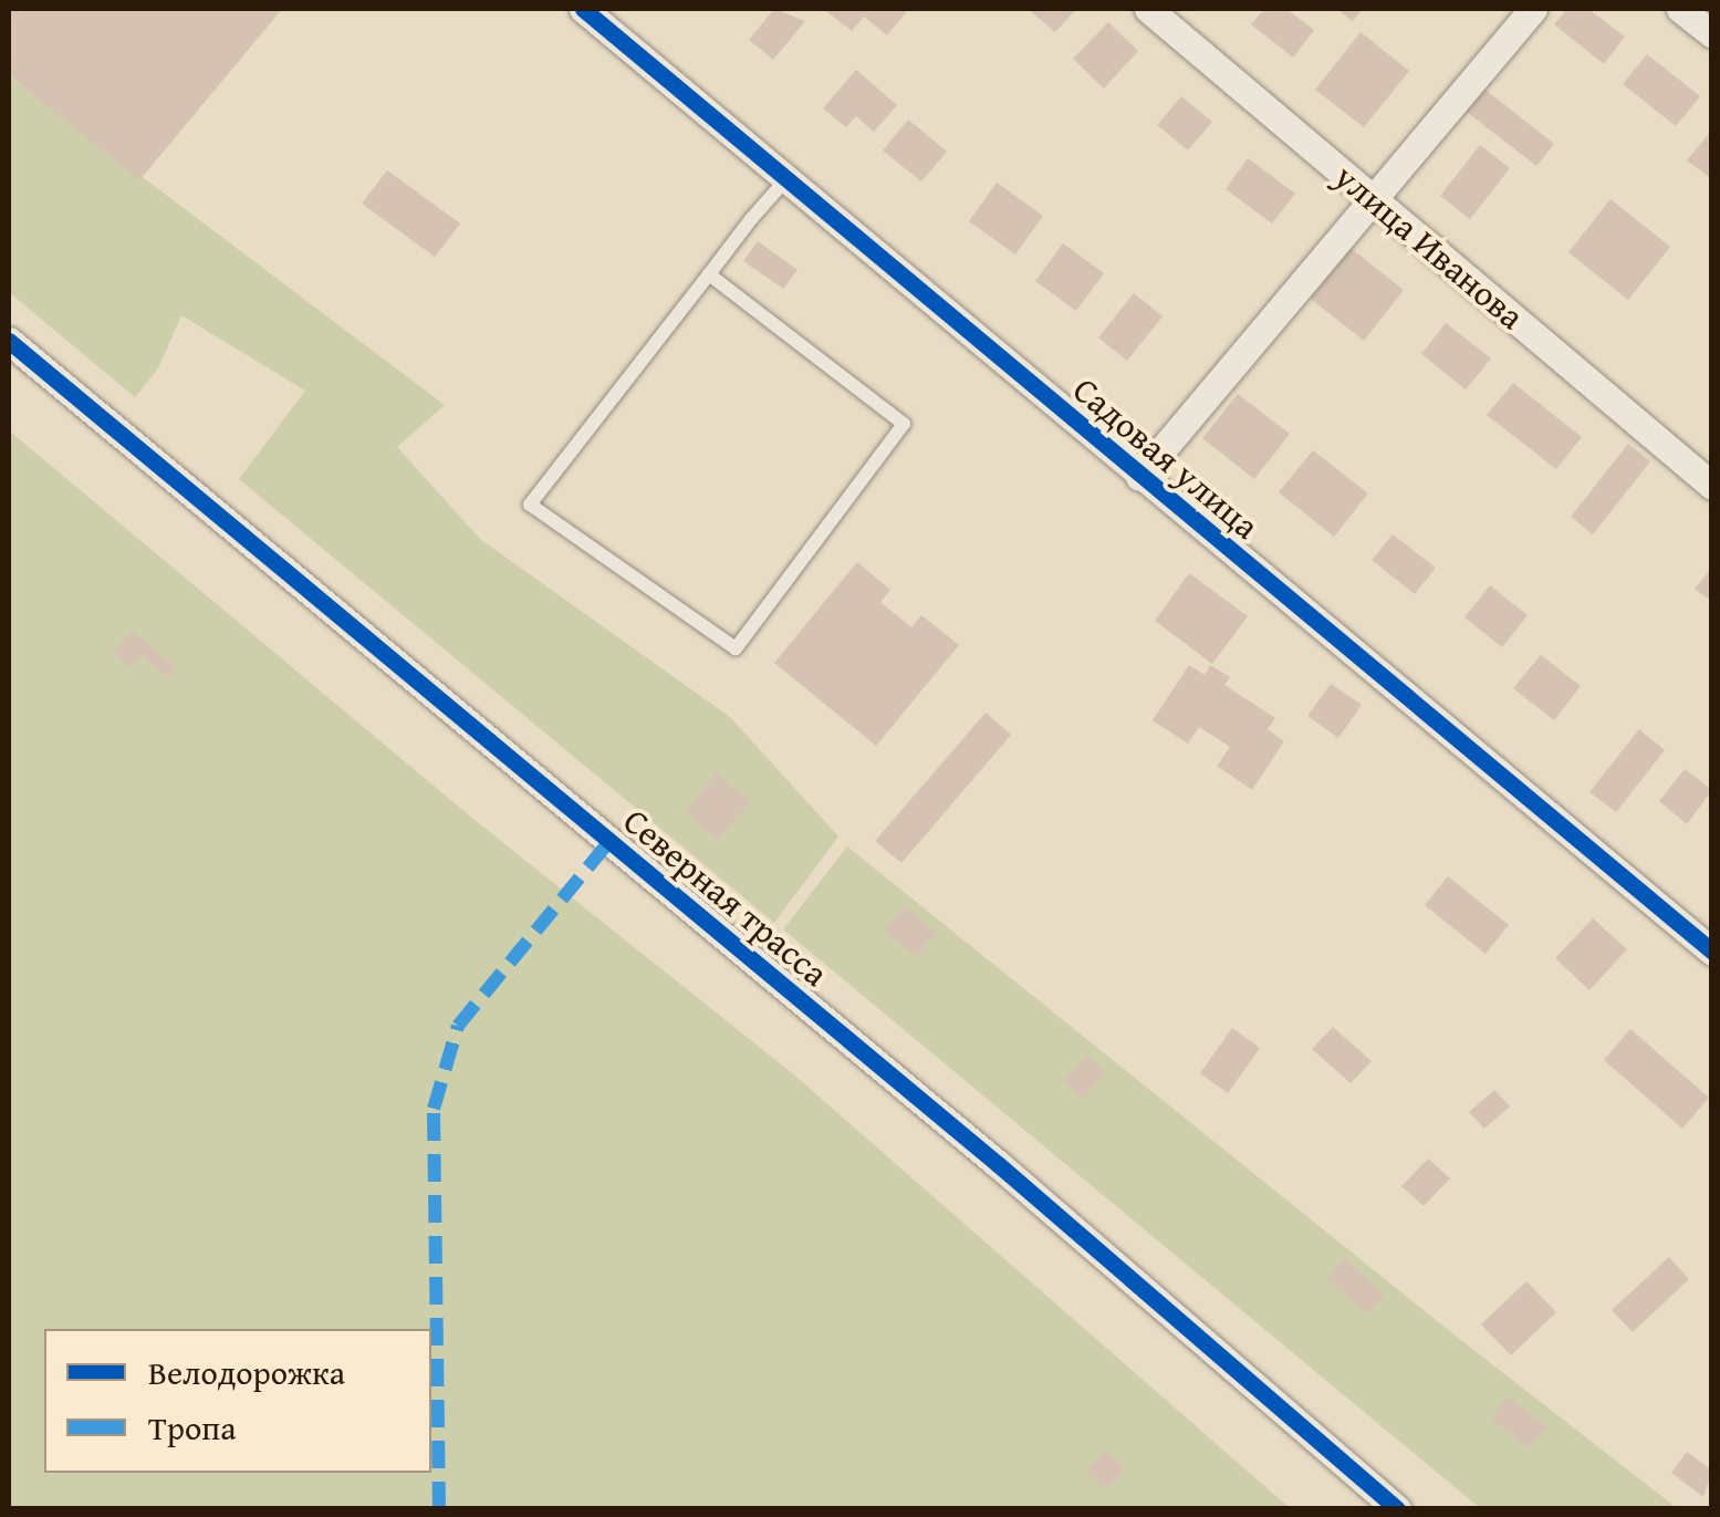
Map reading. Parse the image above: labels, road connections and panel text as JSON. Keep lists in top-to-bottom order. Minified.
{"streets":{"street":["улица Иванова","Садовая улица","Северная трасса"]},"legend":["Велодорожка","Тропа"]}
